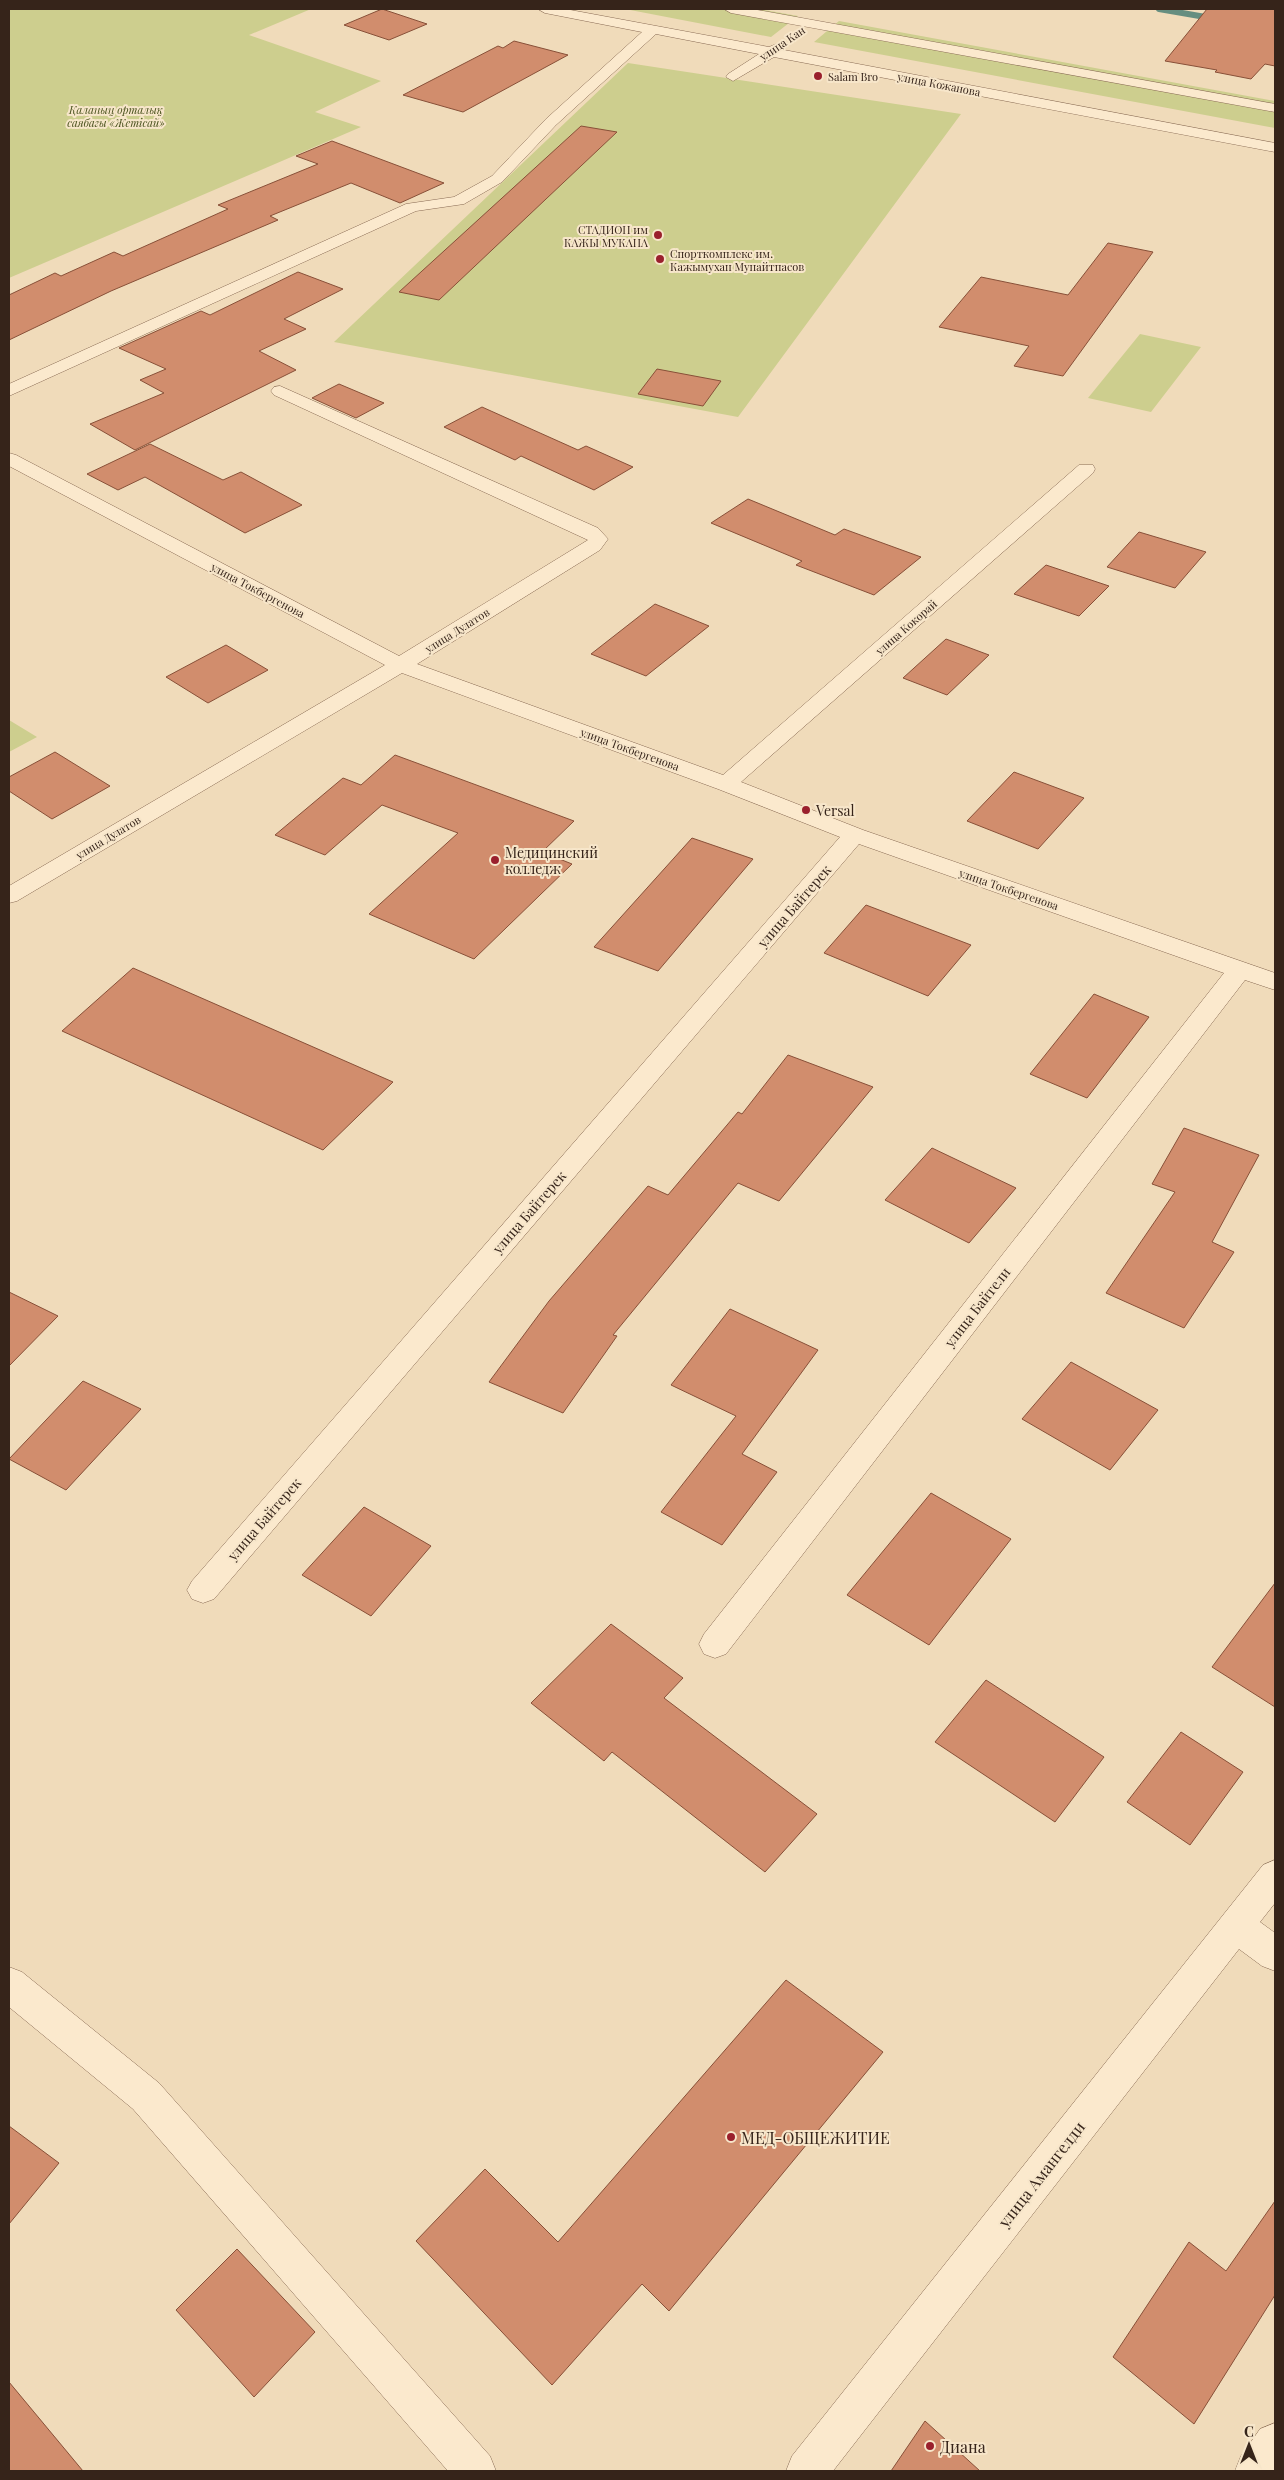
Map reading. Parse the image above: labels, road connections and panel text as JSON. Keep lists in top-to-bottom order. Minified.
{"streets":{"street":["улица Кан","улица Кожанова","улица Токбергенова","улица Кокорай","улица Дулатов","улица Байтерек","улица Байтели","улица Амангелди"]},"crossings":[["улица Кан","улица Кожанова"],["улица Токбергенова","улица Кокорай"],["улица Токбергенова","улица Дулатов"],["улица Токбергенова","улица Байтерек"],["улица Токбергенова","улица Байтели"]],"parks":["Қаланың орталық саябағы «Жетісай»"],"places":["Salam Bro","СТАДИОН им КАЖЫ МУКАНА","Спорткомплекс им. Кажымухан Мунайтпасов","Versal","Медицинский колледж","МЕД-ОБЩЕЖИТИЕ","Диана"],"north":"top"}
